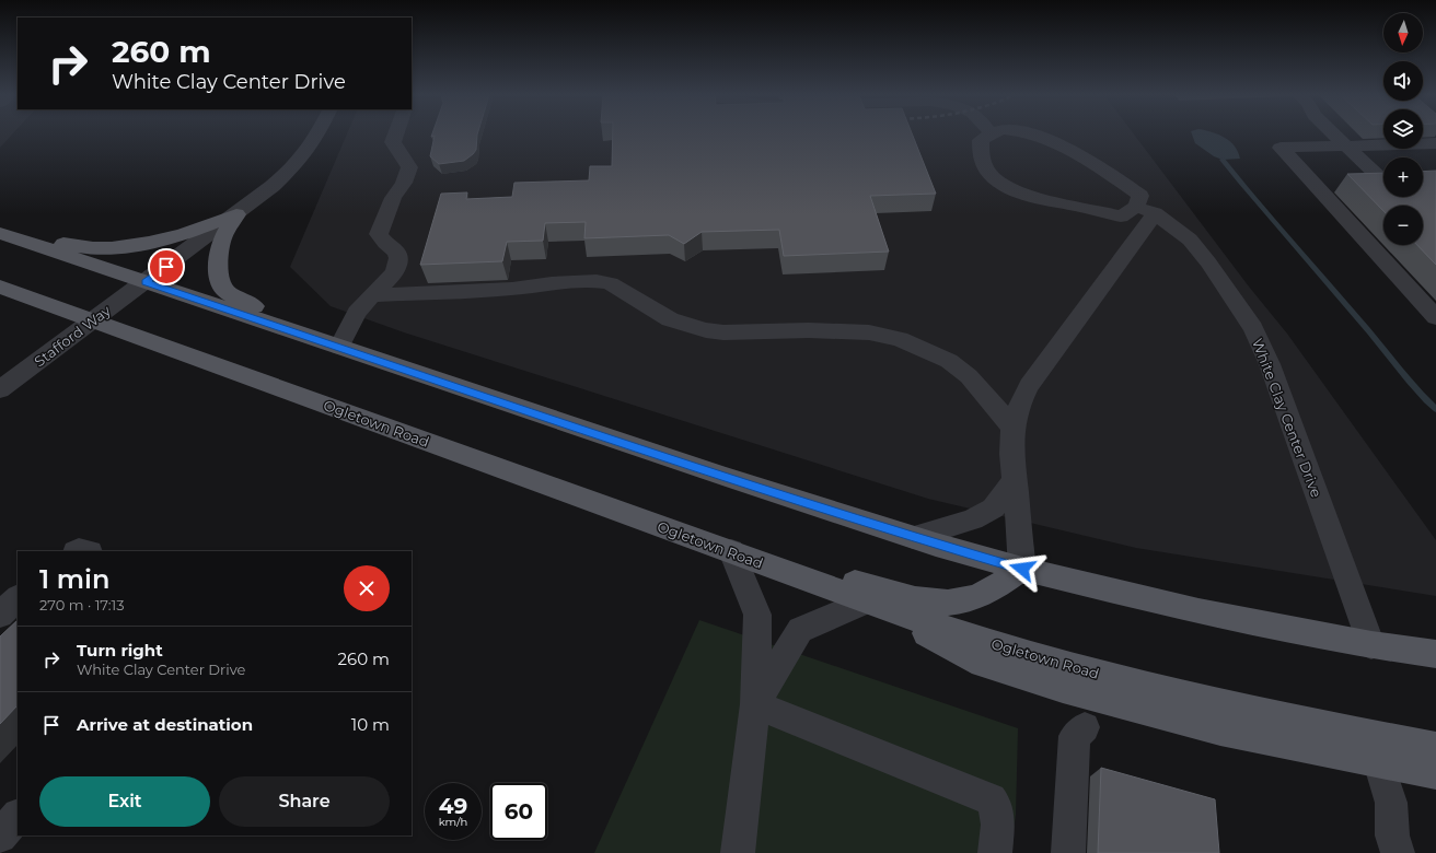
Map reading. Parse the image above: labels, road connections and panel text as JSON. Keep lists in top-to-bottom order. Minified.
{"streets":{"main road":["Ogletown Road"],"street":["Stafford Way","White Clay Center Drive"]},"crossings":[["Stafford Way","Ogletown Road"]],"north":"bottom","page":{"map_buttons":["+","−"],"turn":["260 m","White Clay Center Drive"],"heading":["1 min","270 m · 17:13"],"list":[{"name":"Turn right","note":"White Clay Center Drive","value":"260 m"},{"name":"Arrive at destination","value":"10 m"}],"buttons":["Exit","Share"],"speed":"49 km/h","limit":"60"}}
